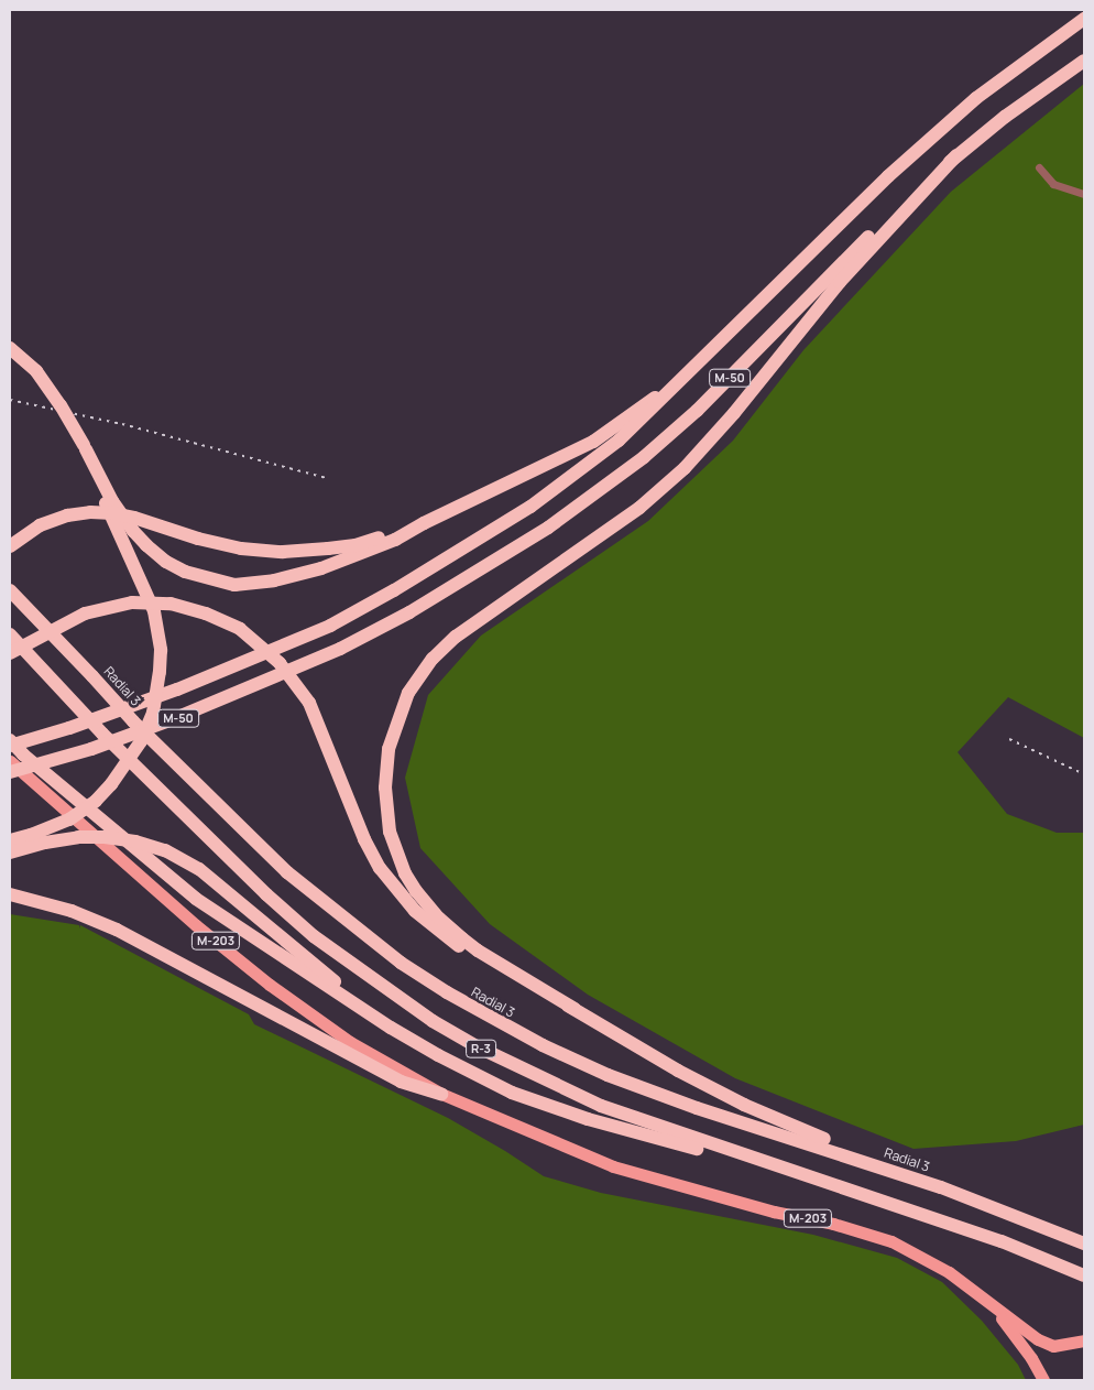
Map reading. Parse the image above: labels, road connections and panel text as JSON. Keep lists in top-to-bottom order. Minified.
{"streets":{"highway":["M-50","Radial 3","R-3"],"main road":["M-203"]}}
